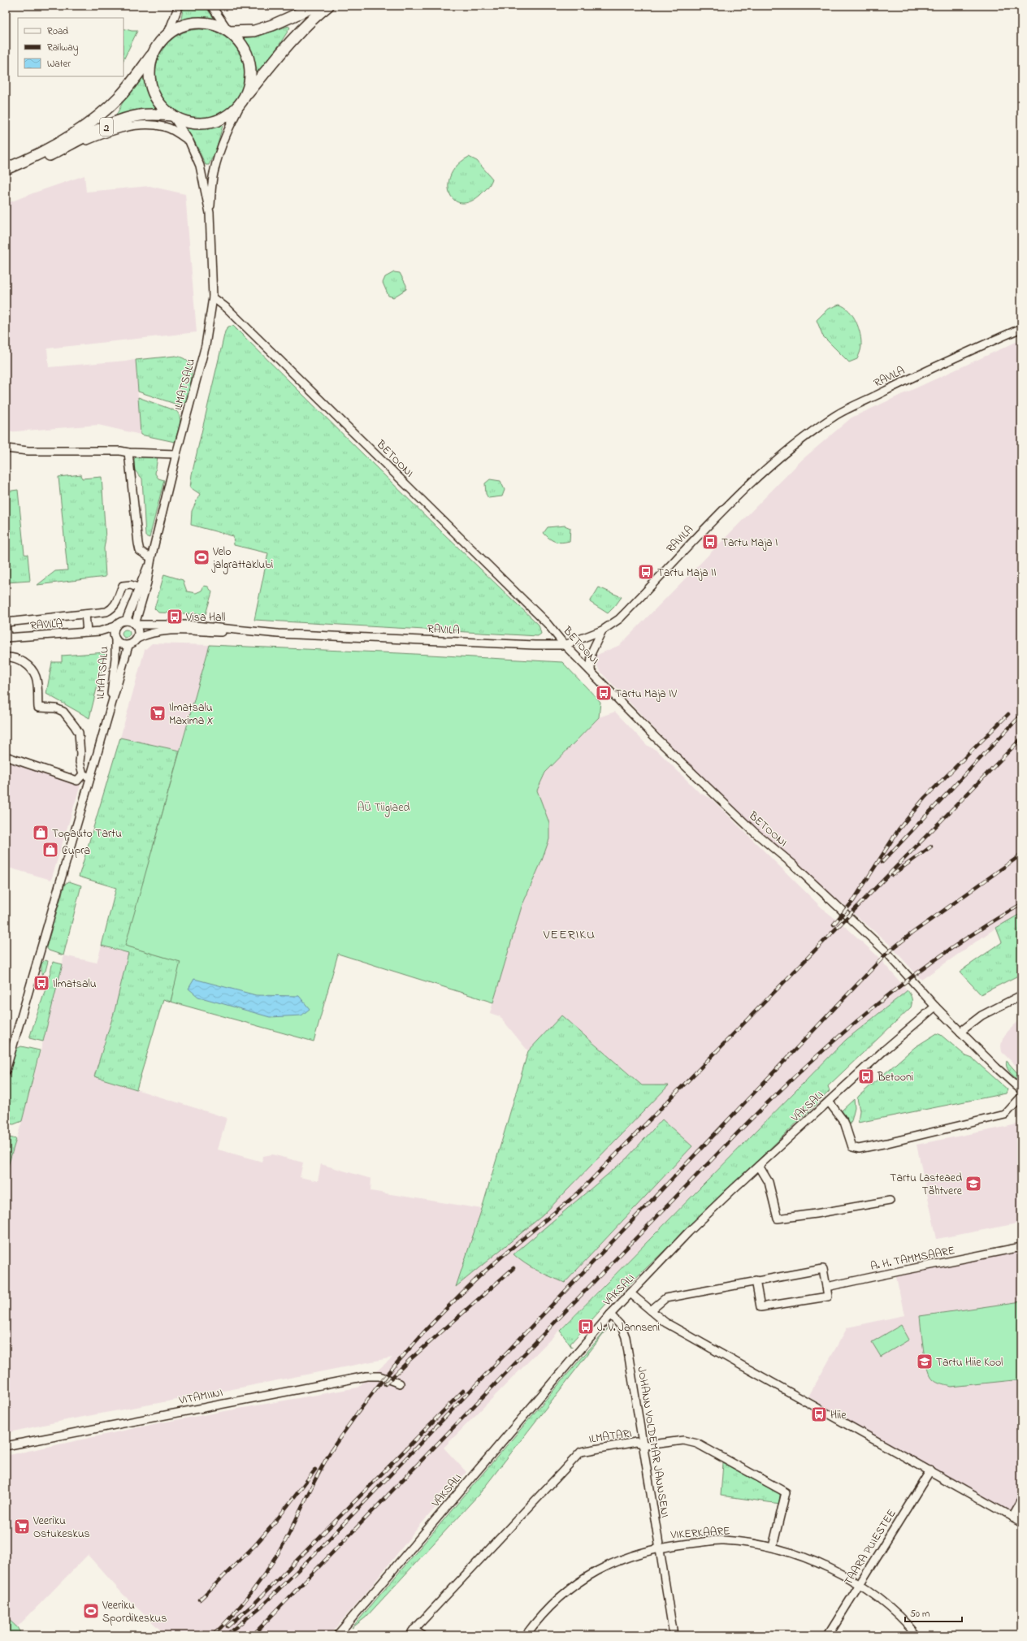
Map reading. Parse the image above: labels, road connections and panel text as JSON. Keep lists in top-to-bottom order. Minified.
{"streets":{"highway":["2"],"street":["RAVILA","ILMATSALU","BETOONI","VAKSALI","A. H. TAMMSAARE","VITAMIINI","ILMATARI","JOHANN VOLDEMAR JANNSENI","VIKERKAARE","TAARA PUIESTEE"]},"crossings":[["2","ILMATSALU"],["RAVILA","ILMATSALU"],["RAVILA","BETOONI"],["ILMATSALU","BETOONI"],["BETOONI","VAKSALI"],["VAKSALI","JOHANN VOLDEMAR JANNSENI"],["ILMATARI","JOHANN VOLDEMAR JANNSENI"],["ILMATARI","VIKERKAARE"],["JOHANN VOLDEMAR JANNSENI","VIKERKAARE"],["VIKERKAARE","TAARA PUIESTEE"]],"districts":["VEERIKU"],"parks":["AÜ Tiigiaed"],"places":{"bus stop":["Tartu Maja I","Tartu Maja II","Visa Hall","Tartu Maja IV","Ilmatsalu","Betooni","J. V. Jannseni","Hiie"],"sports":["Velo jalgrattaklubi","Veeriku Spordikeskus"],"supermarket":["Ilmatsalu Maxima X","Veeriku Ostukeskus"],"shop":["Topauto Tartu","Cupra"],"school or university":["Tartu Lasteaed Tähtvere","Tartu Hiie Kool"]},"legend":["Road","Railway","Water"],"scale_bar":"50 m"}
